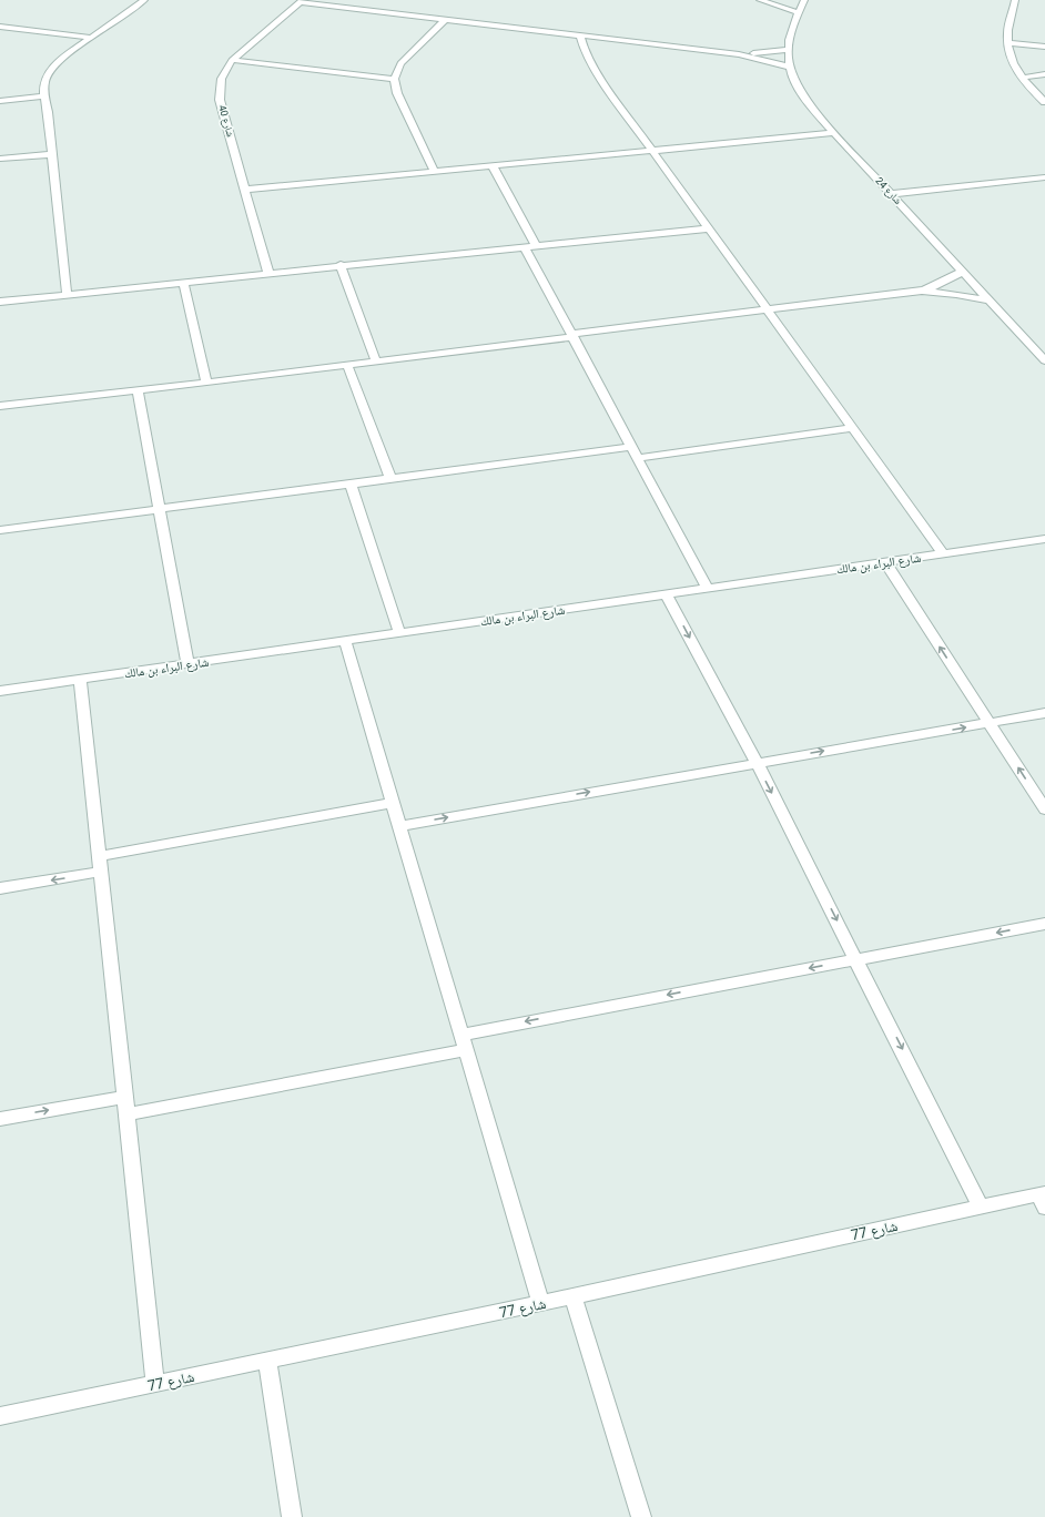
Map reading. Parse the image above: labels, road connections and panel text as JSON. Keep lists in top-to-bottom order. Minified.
{"streets":{"street":["شارع 40","شارع 24","شارع البراء بن مالك","شارع 77"]}}
